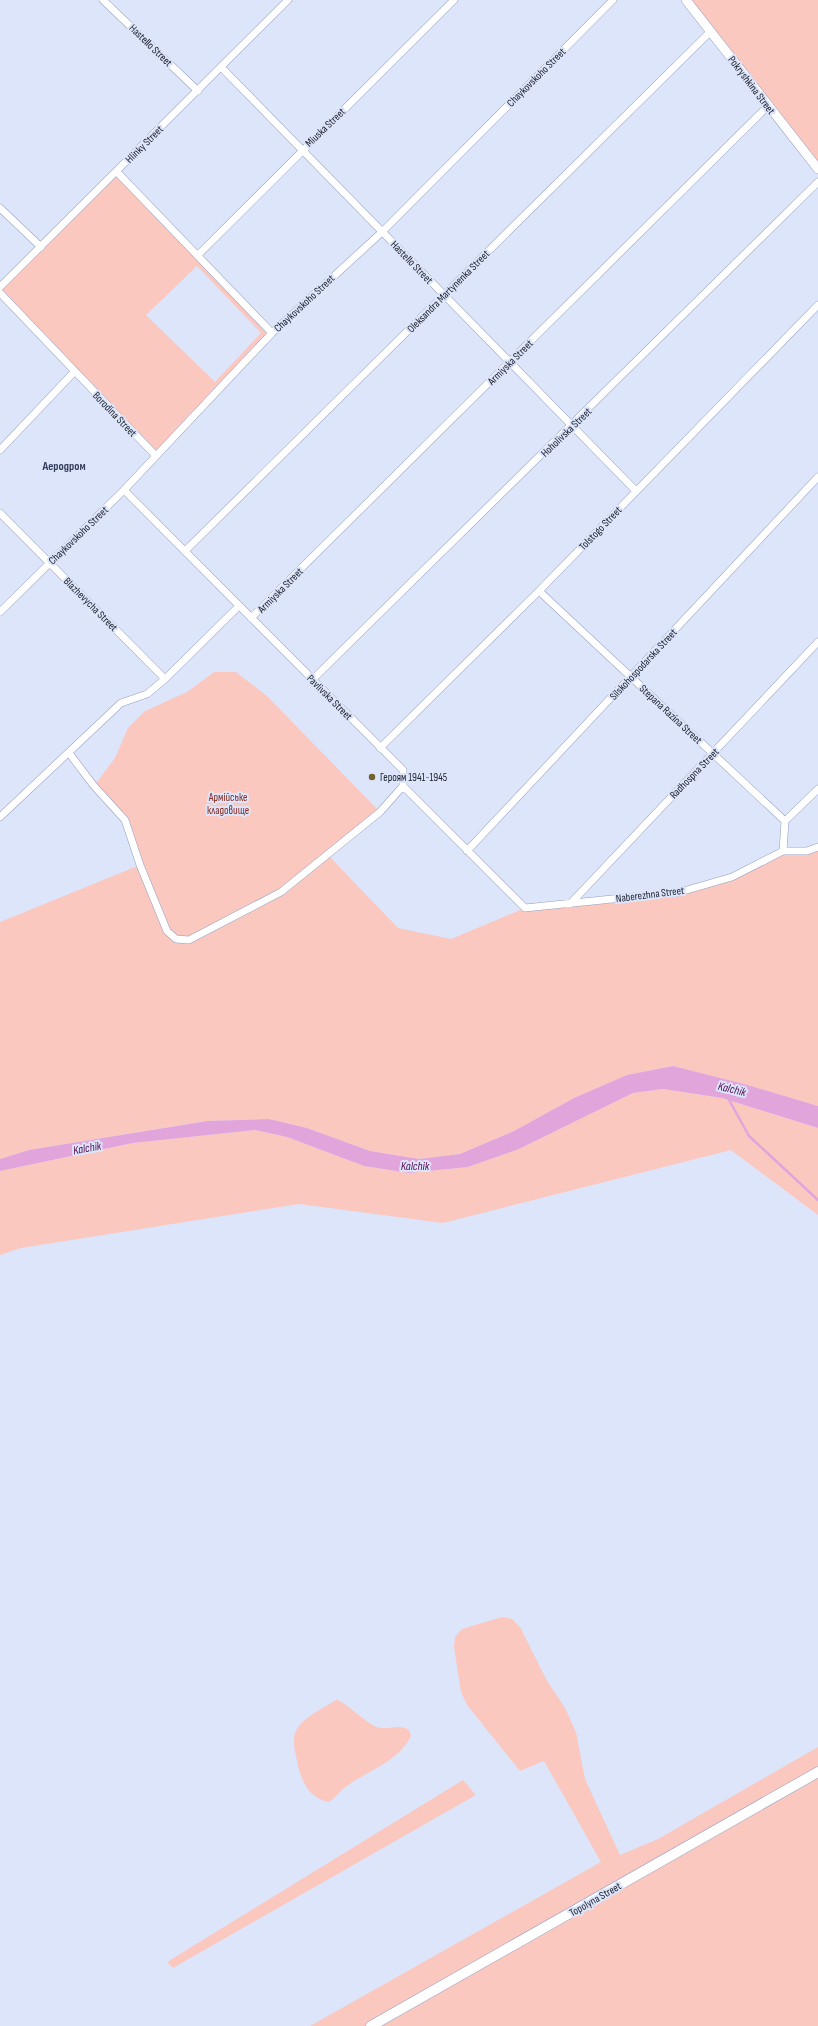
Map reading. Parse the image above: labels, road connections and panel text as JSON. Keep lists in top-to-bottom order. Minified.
{"streets":{"main road":["Topolyna Street"],"street":["Hastello Street","Chaykovskoho Street","Pokryshkina Street","Miuska Street","Hlinky Street","Oleksandra Martynenka Street","Armiyska Street","Borodina Street","Hoholivska Street","Tolstogo Street","Blazhevycha Street","Silskohospodarska Street","Pavlivska Street","Stepana Razina Street","Radhospna Street","Naberezhna Street"]},"crossings":[["Hastello Street","Chaykovskoho Street"],["Hastello Street","Miuska Street"],["Hastello Street","Hlinky Street"],["Hastello Street","Oleksandra Martynenka Street"],["Hastello Street","Armiyska Street"],["Hastello Street","Hoholivska Street"],["Hastello Street","Tolstogo Street"],["Chaykovskoho Street","Borodina Street"],["Chaykovskoho Street","Blazhevycha Street"],["Chaykovskoho Street","Pavlivska Street"],["Pokryshkina Street","Oleksandra Martynenka Street"],["Pokryshkina Street","Armiyska Street"],["Oleksandra Martynenka Street","Pavlivska Street"],["Armiyska Street","Blazhevycha Street"],["Armiyska Street","Pavlivska Street"],["Hoholivska Street","Pavlivska Street"],["Tolstogo Street","Pavlivska Street"],["Tolstogo Street","Stepana Razina Street"],["Silskohospodarska Street","Stepana Razina Street"],["Silskohospodarska Street","Naberezhna Street"],["Stepana Razina Street","Radhospna Street"],["Radhospna Street","Naberezhna Street"]],"districts":["Аеродром"],"water":["Kalchik"],"parks":["Армійське кладовище"],"places":["Героям 1941-1945"]}
